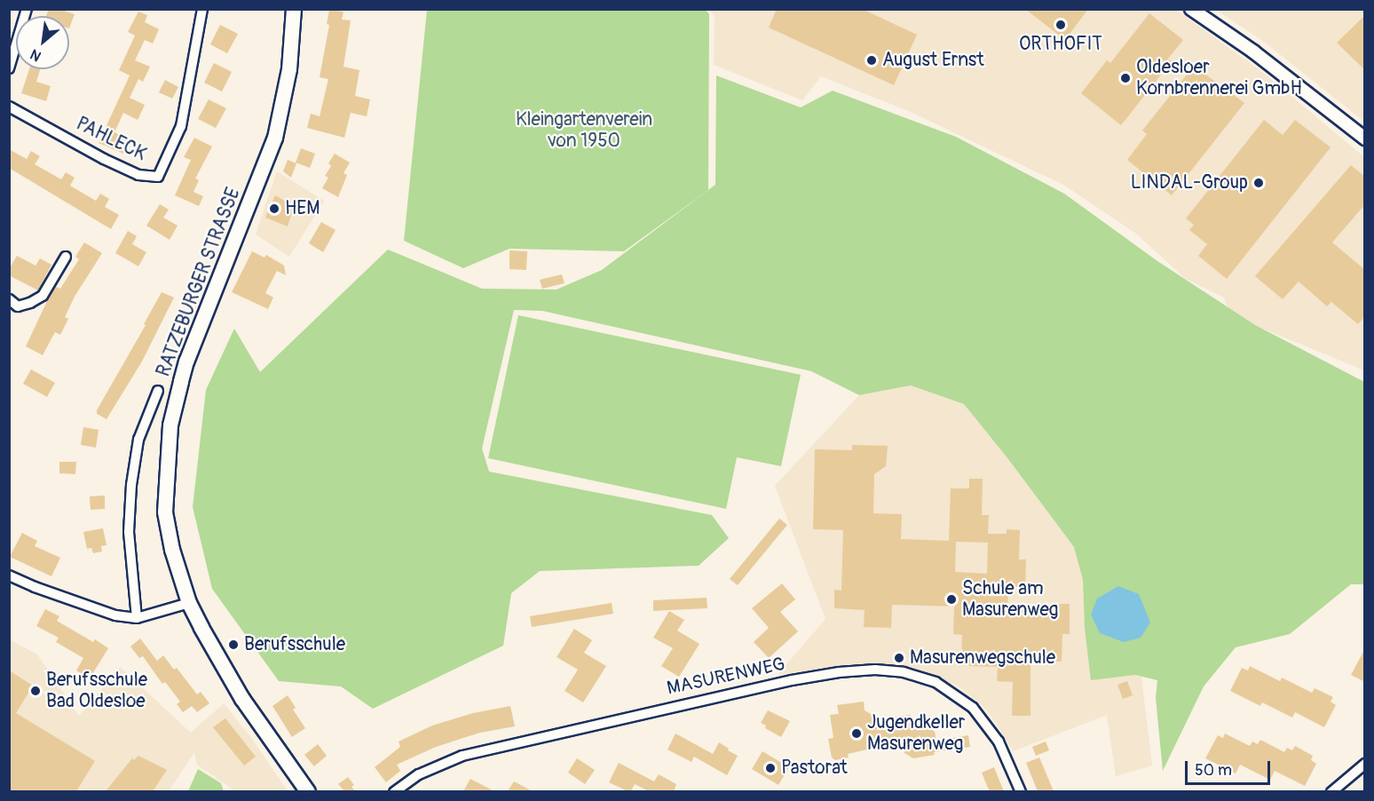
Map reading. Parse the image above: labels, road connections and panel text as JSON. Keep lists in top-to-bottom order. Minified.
{"streets":{"main road":["RATZEBURGER STRASSE"],"street":["PAHLECK","MASURENWEG"]},"parks":["Kleingartenverein von 1950"],"places":["ORTHOFIT","August Ernst","Oldesloer Kornbrennerei GmbH","LINDAL-Group","HEM","Schule am Masurenweg","Berufsschule","Masurenwegschule","Berufsschule Bad Oldesloe","Jugendkeller Masurenweg","Pastorat"],"scale_bar":"50 m","north":"bottom left"}
